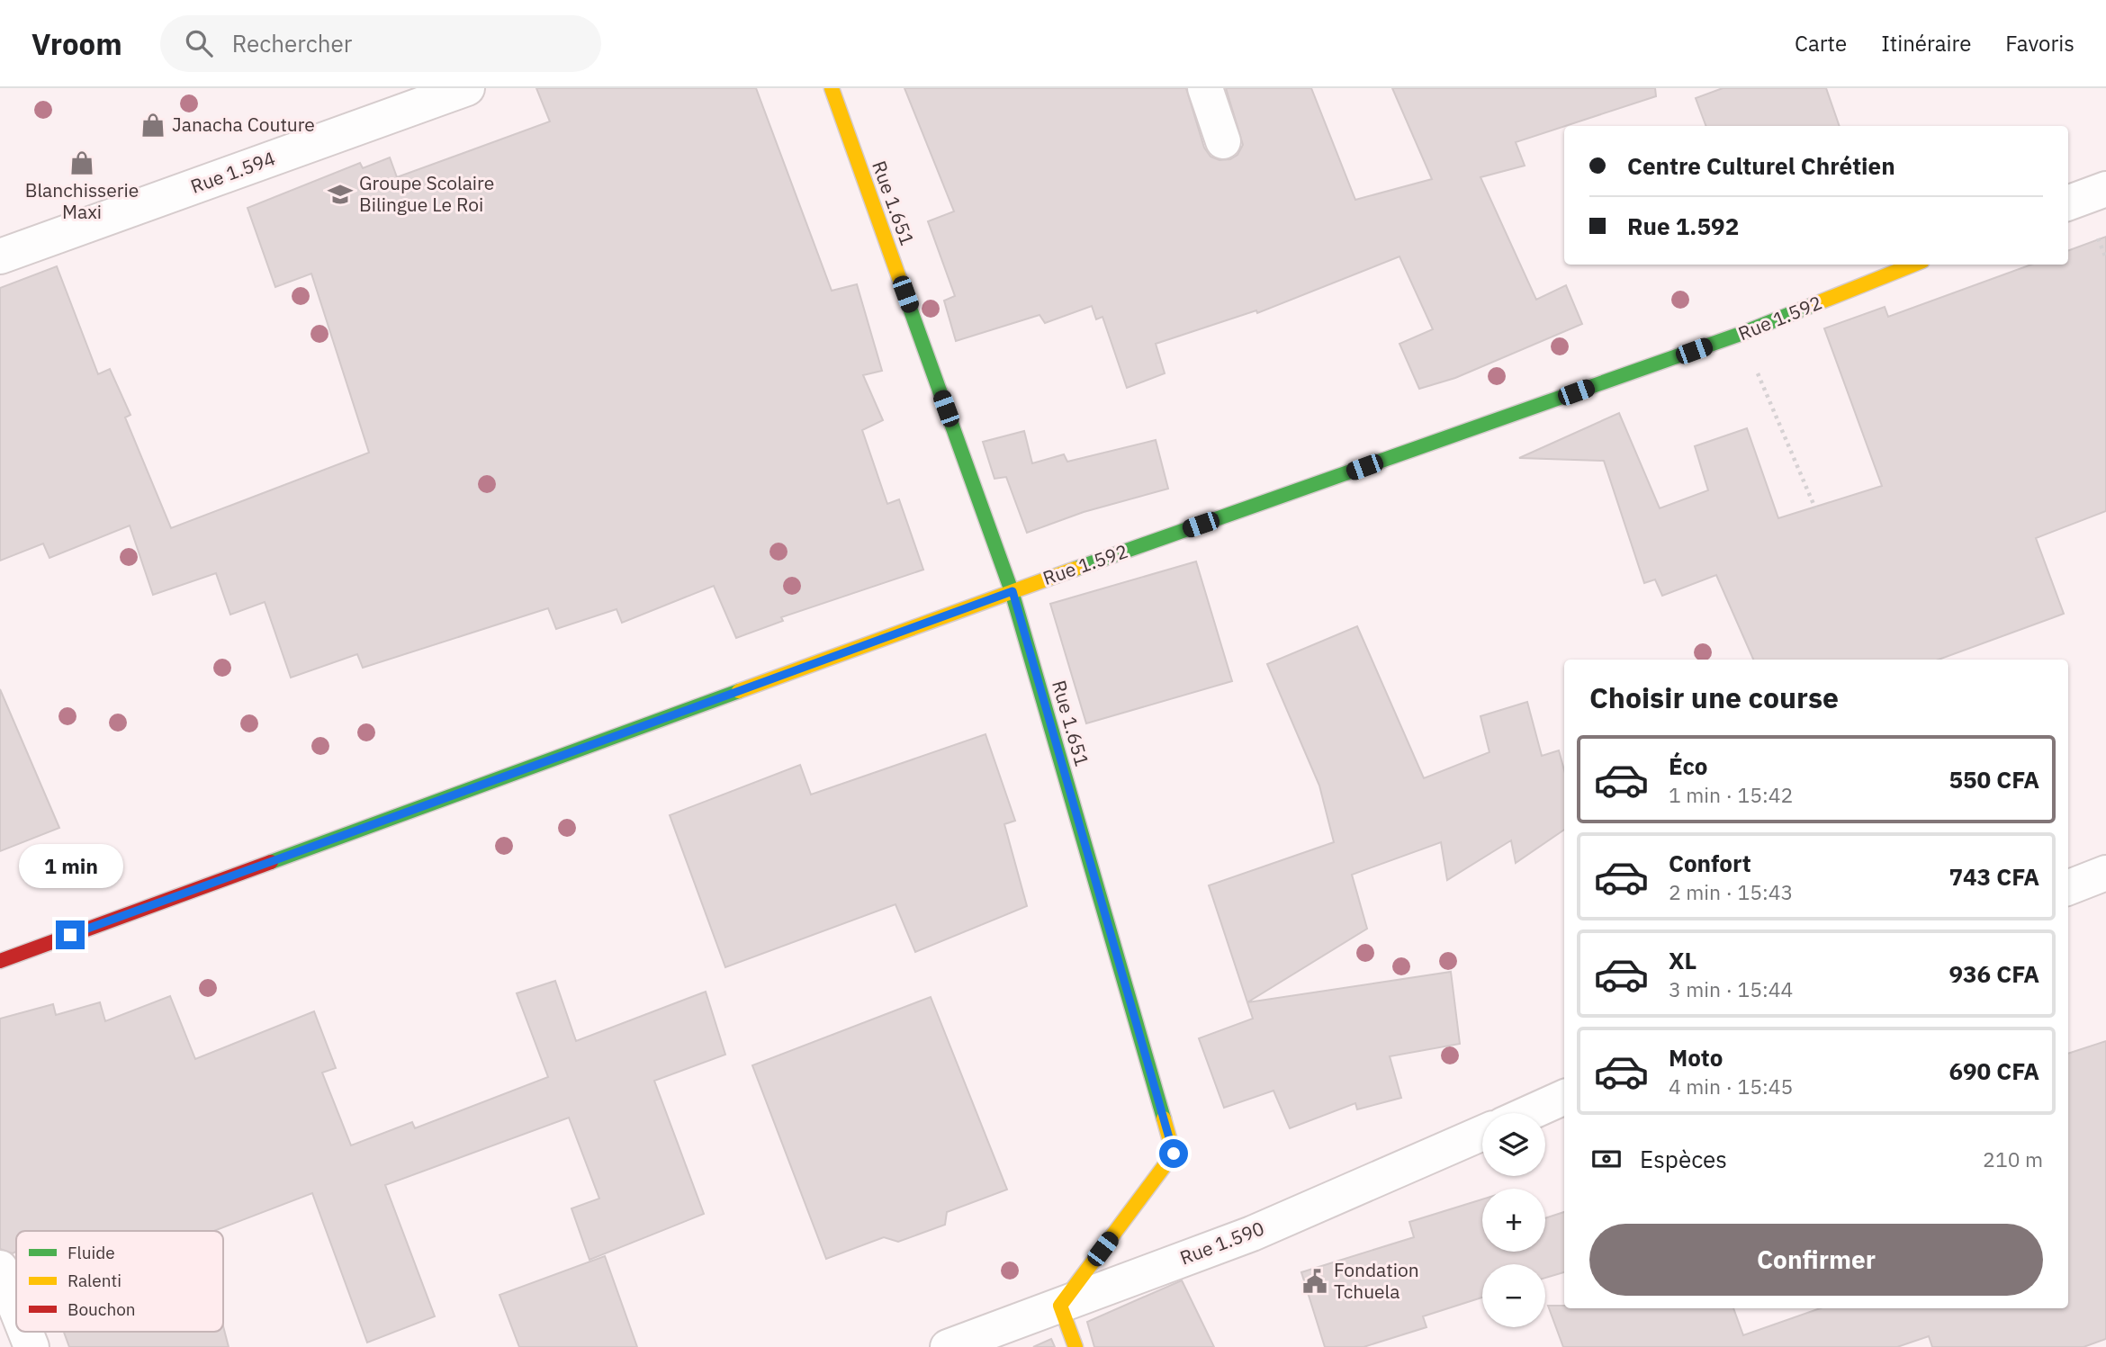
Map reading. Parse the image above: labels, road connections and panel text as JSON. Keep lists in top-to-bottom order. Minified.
{"streets":{"street":["Rue 1.594","Rue 1.651","Rue 1.592","Rue 1.590"]},"crossings":[["Rue 1.651","Rue 1.592"],["Rue 1.651","Rue 1.590"]],"places":{"shop":["Janacha Couture","Blanchisserie Maxi"],"school or university":["Groupe Scolaire Bilingue Le Roi"],"public building":["Fondation Tchuela"]},"legend":["Fluide","Ralenti","Bouchon"],"page":{"header":"Vroom","search":"Rechercher","nav":["Carte","Itinéraire","Favoris"],"banner":["Centre Culturel Chrétien","Rue 1.592"],"heading":"Choisir une course","list":[{"name":"Éco","note":"1 min · 15:42","value":"550 CFA"},{"name":"Confort","note":"2 min · 15:43","value":"743 CFA"},{"name":"XL","note":"3 min · 15:44","value":"936 CFA"},{"name":"Moto","note":"4 min · 15:45","value":"690 CFA"}],"bubble":"1 min","map_buttons":["+","−"],"pay":["Espèces","210 m"],"buttons":"Confirmer"}}
